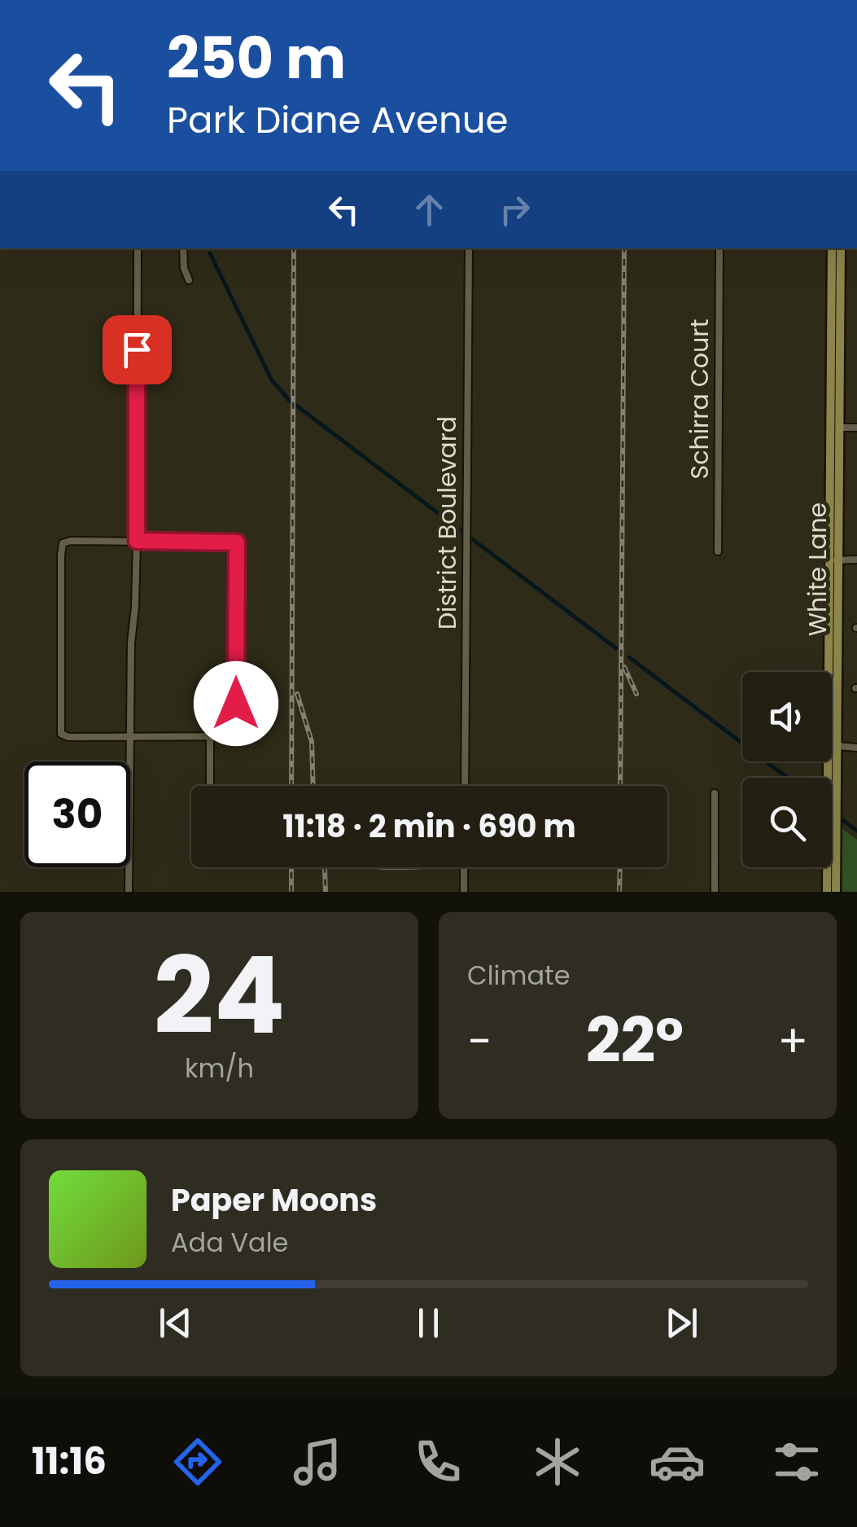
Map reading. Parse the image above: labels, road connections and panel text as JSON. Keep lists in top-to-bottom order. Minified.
{"streets":{"main road":["White Lane"],"street":["Schirra Court","District Boulevard"]},"page":{"turn":["250 m","Park Diane Avenue"],"limit":"30","trip":"11:18 · 2 min · 690 m","tile":[["24","km/h"],"Climate"],"heat":["−","22°","+"],"song":["Paper Moons","Ada Vale"],"tabs":"11:16"}}
